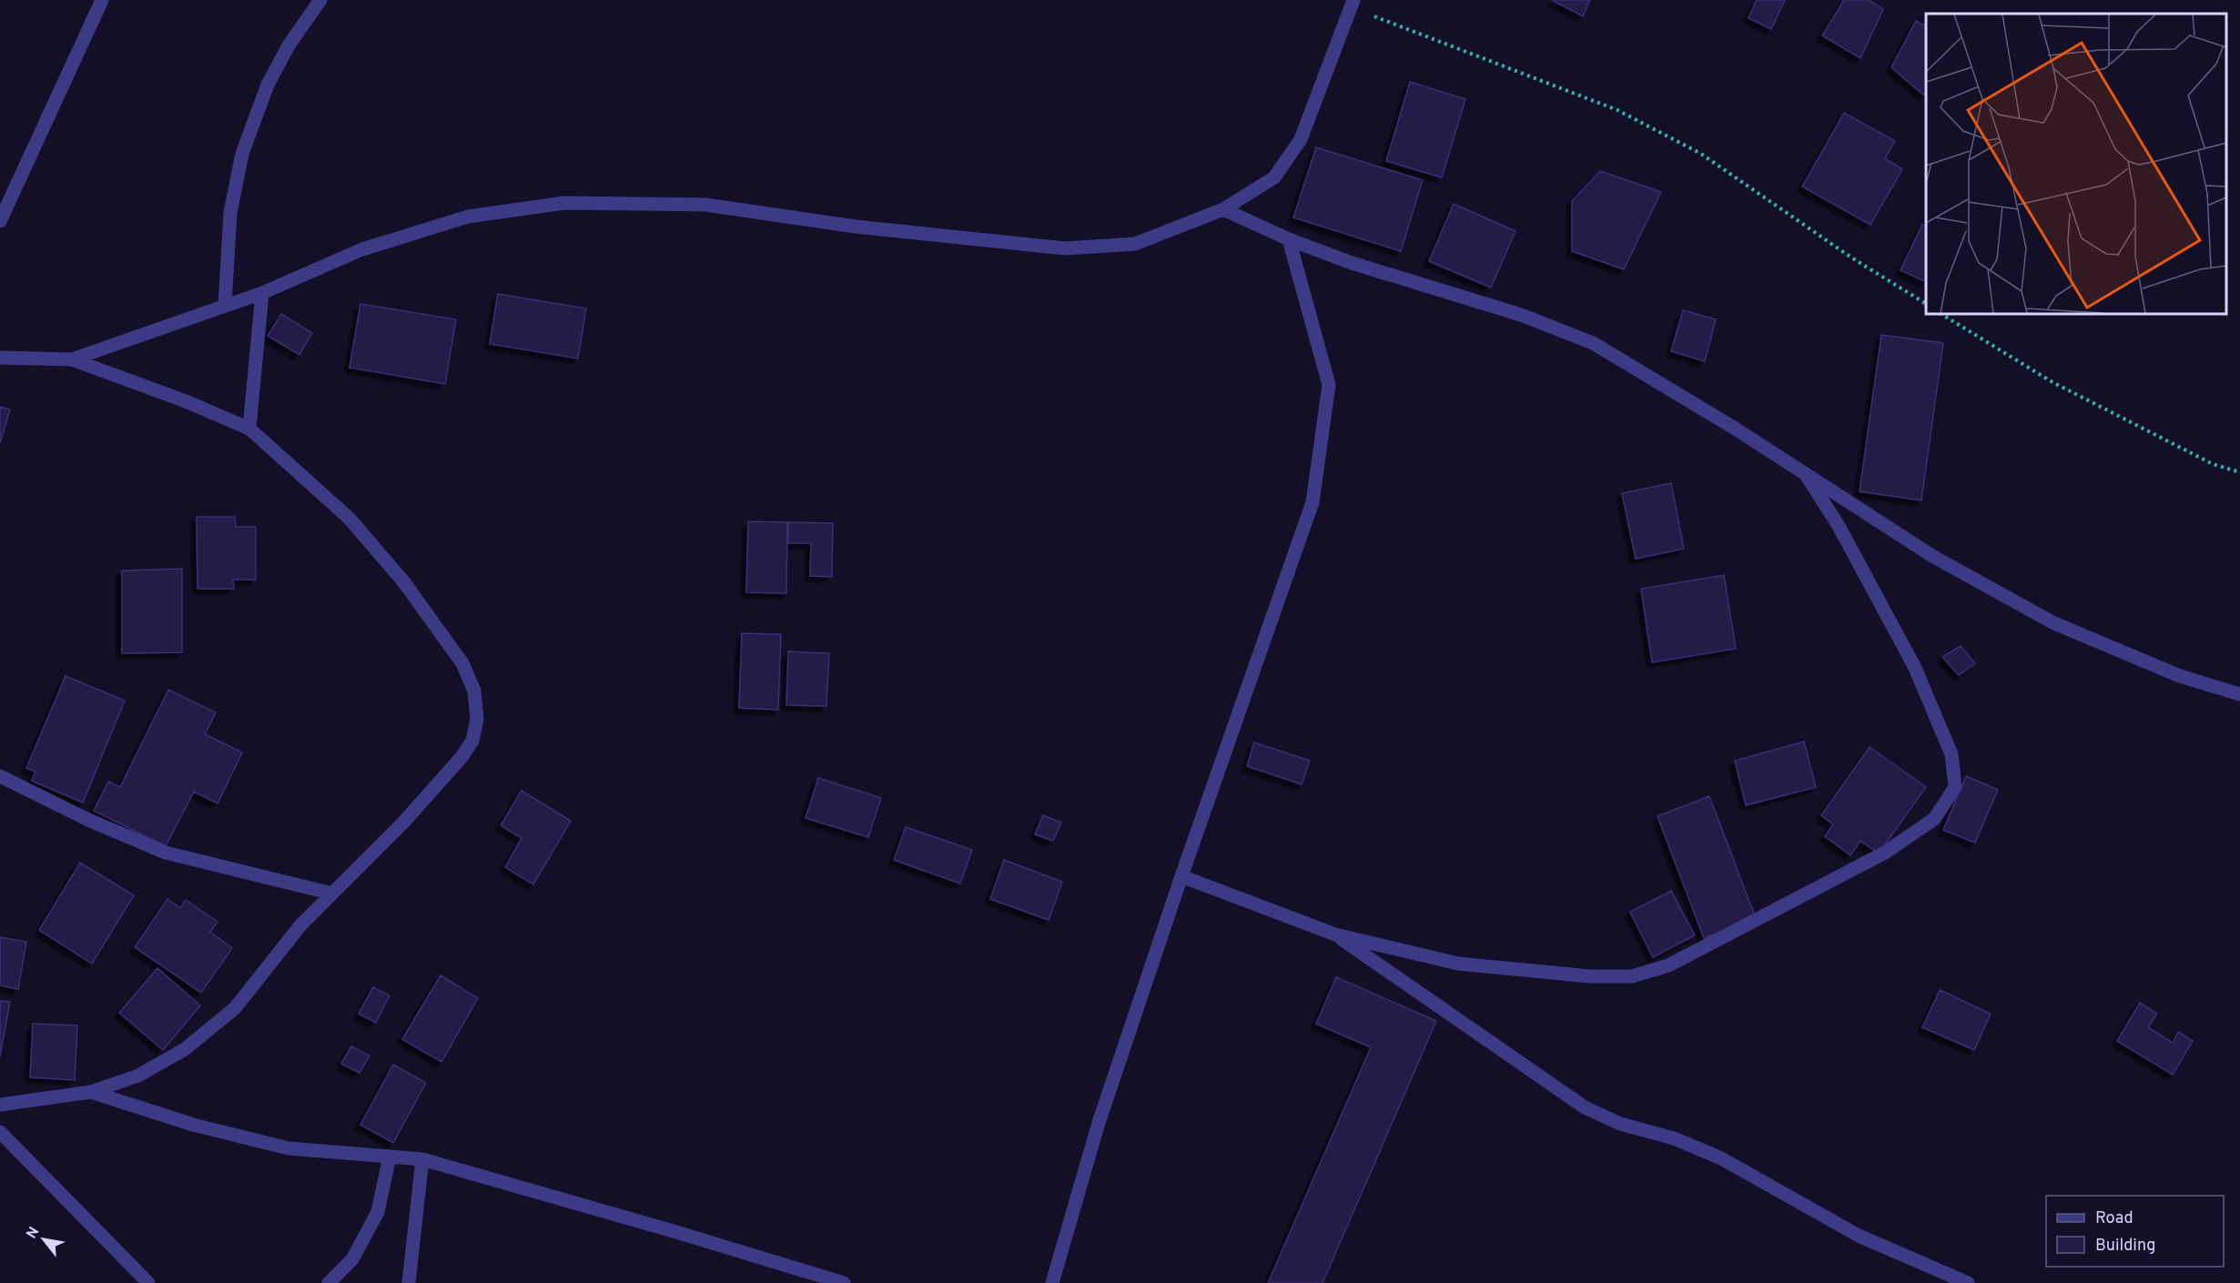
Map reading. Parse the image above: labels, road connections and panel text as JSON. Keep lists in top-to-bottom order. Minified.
{"legend":["Road","Building"],"north":"top left"}
